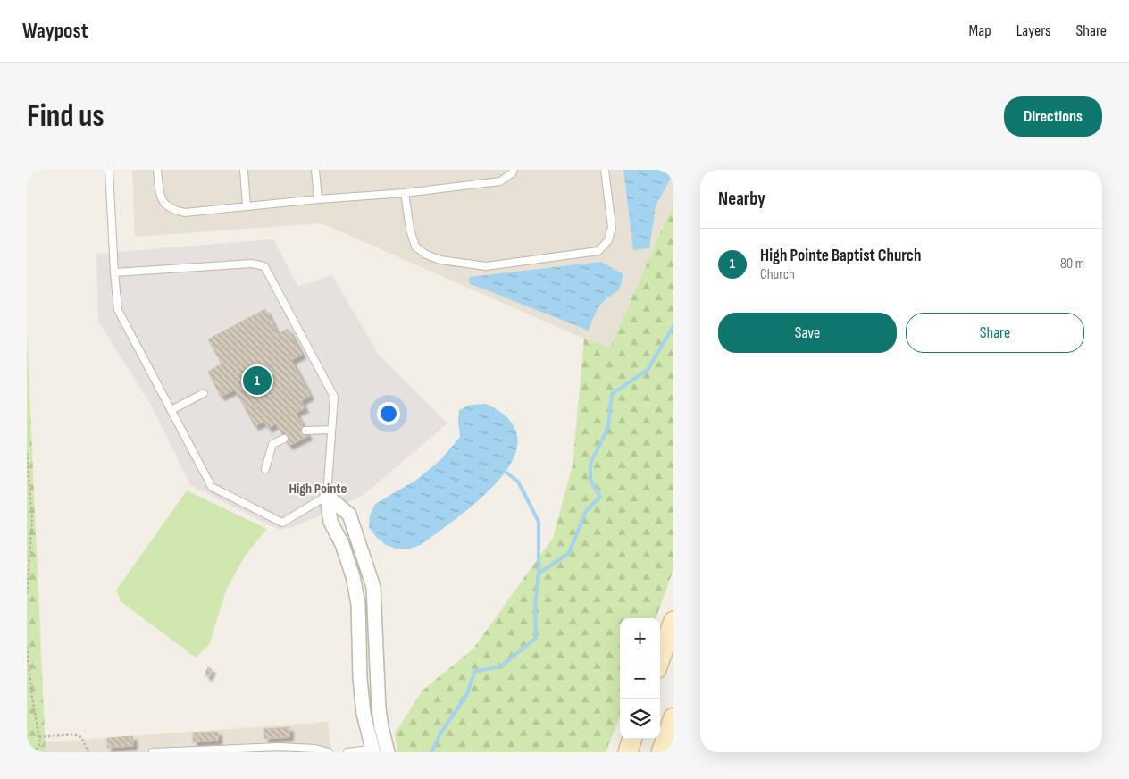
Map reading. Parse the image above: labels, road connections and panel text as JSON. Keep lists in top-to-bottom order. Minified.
{"districts":["High Pointe"],"page":{"header":"Waypost","nav":["Map","Layers","Share"],"buttons":["Directions",["Save","Share"]],"title":"Find us","heading":"Nearby","list":[{"mark":"1","name":"High Pointe Baptist Church","note":"Church","value":"80 m"}],"pins":"1","map_buttons":["+","−"]}}
